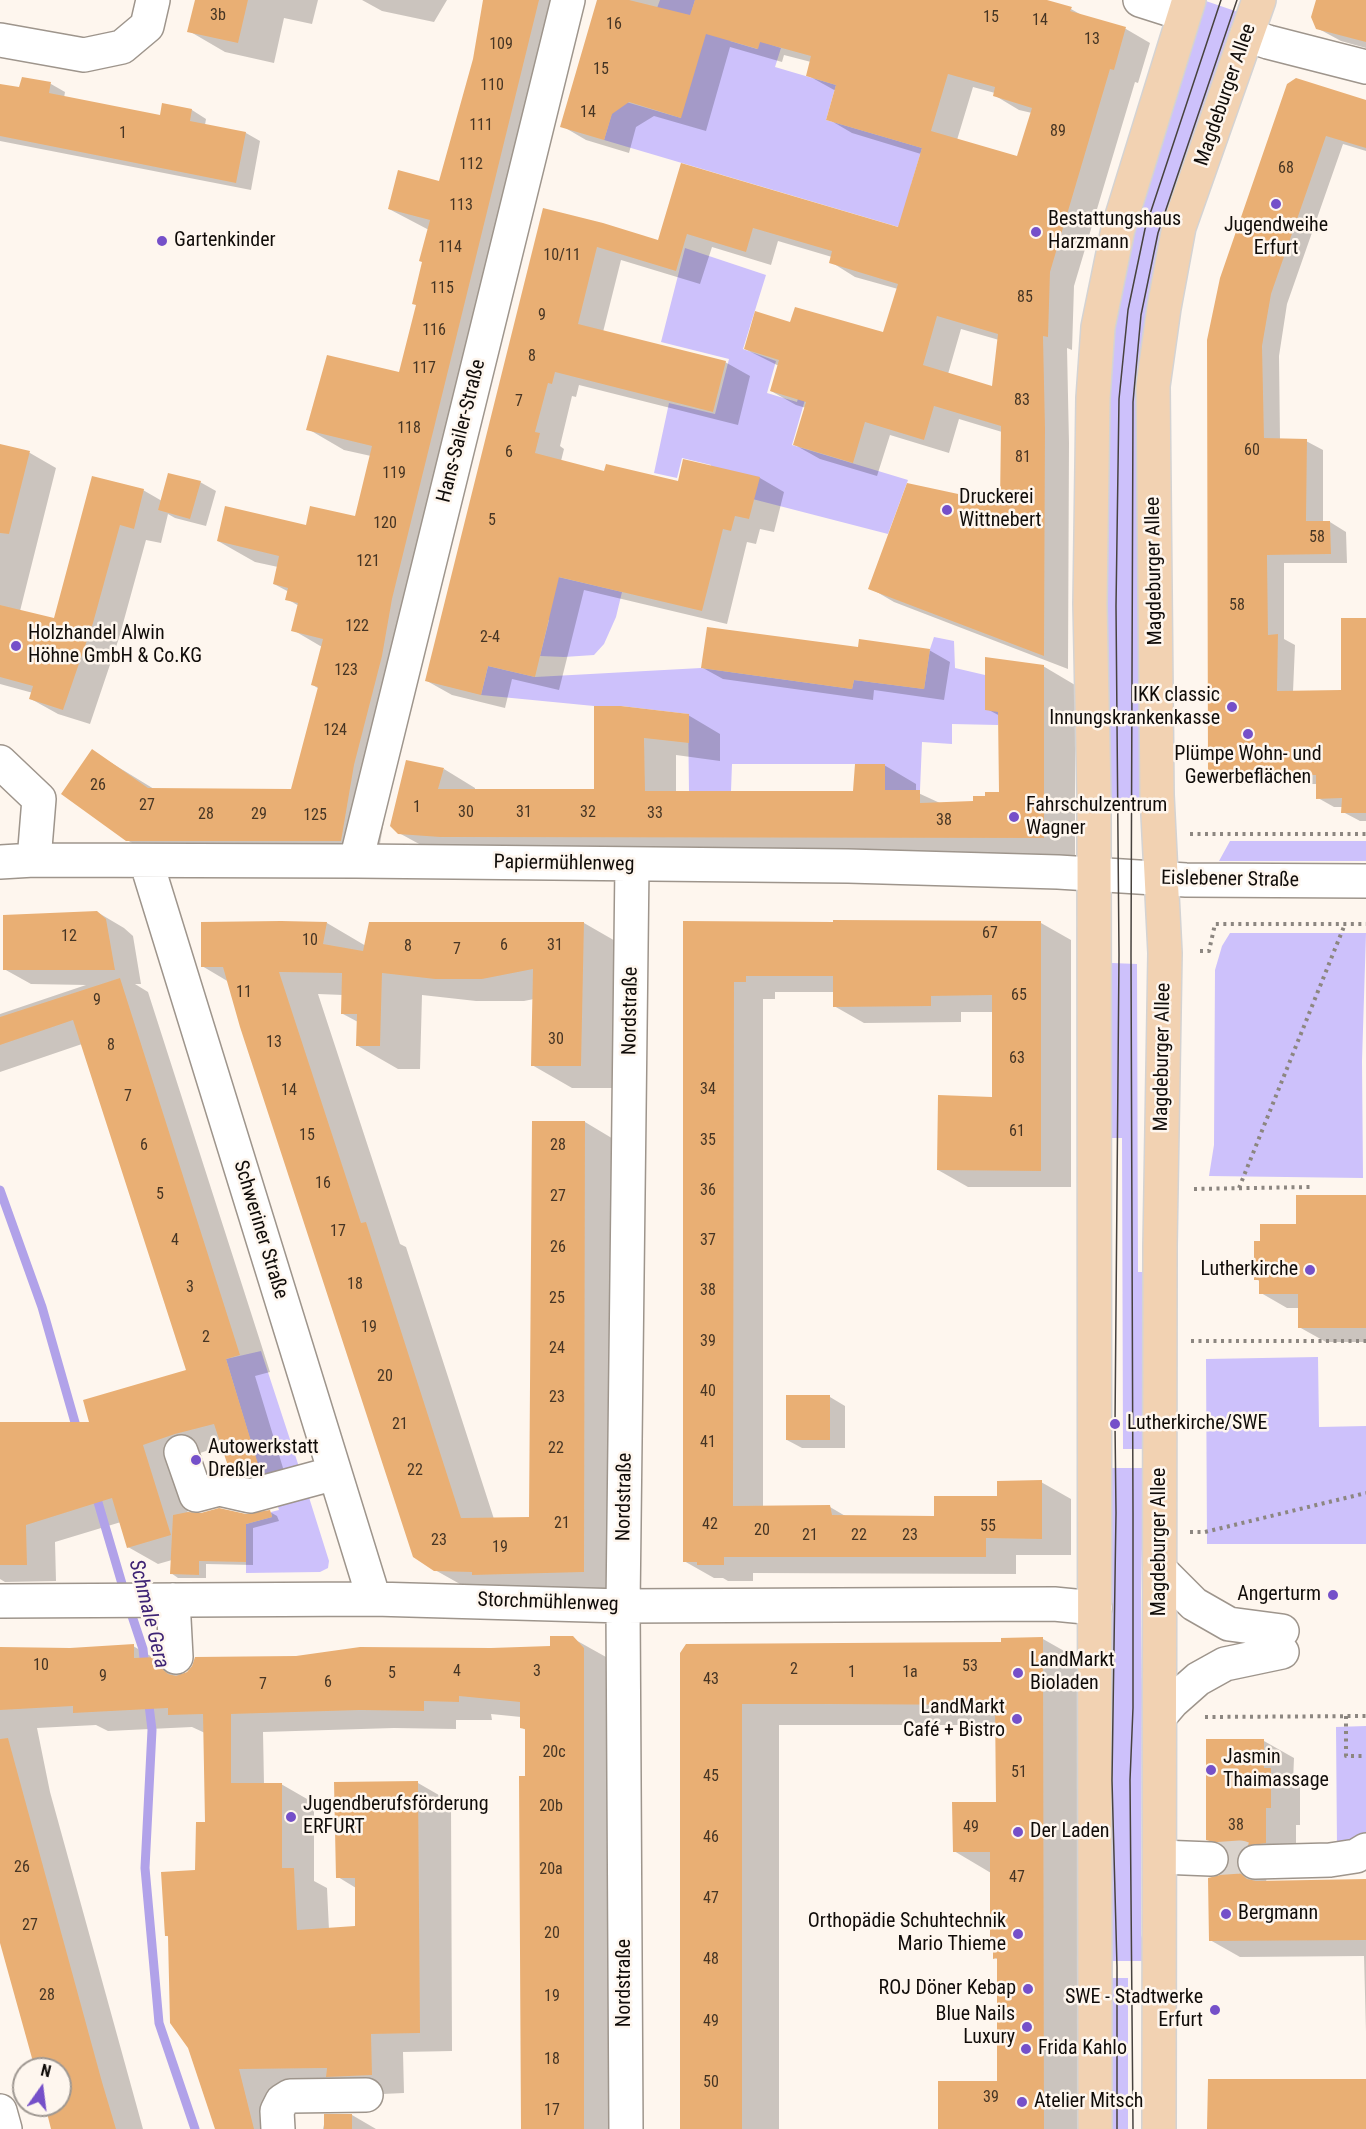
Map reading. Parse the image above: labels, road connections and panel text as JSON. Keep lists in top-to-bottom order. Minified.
{"streets":{"main road":["Magdeburger Allee"],"street":["Hans-Sailer-Straße","Papiermühlenweg","Eislebener Straße","Nordstraße","Schweriner Straße","Storchmühlenweg"]},"crossings":[["Magdeburger Allee","Eislebener Straße"],["Hans-Sailer-Straße","Papiermühlenweg"],["Papiermühlenweg","Eislebener Straße"],["Papiermühlenweg","Nordstraße"],["Papiermühlenweg","Schweriner Straße"],["Nordstraße","Storchmühlenweg"],["Schweriner Straße","Storchmühlenweg"]],"water":["Schmale Gera"],"places":["Jugendweihe Erfurt","Bestattungshaus Harzmann","Gartenkinder","Druckerei Wittnebert","Holzhandel Alwin Höhne GmbH & Co.KG","IKK classic Innungskrankenkasse","Plümpe Wohn- und Gewerbeflächen","Fahrschulzentrum Wagner","Lutherkirche","Lutherkirche/SWE","Autowerkstatt Dreßler","Angerturm","LandMarkt Bioladen","LandMarkt Café + Bistro","Jasmin Thaimassage","Jugendberufsförderung ERFURT","Der Laden","Bergmann","Orthopädie Schuhtechnik Mario Thieme","ROJ Döner Kebap","SWE - Stadtwerke Erfurt","Blue Nails Luxury","Frida Kahlo","Atelier Mitsch"],"house_numbers":["3b","15","14","16","13","109","15","110","14","111","89","1","112","68","113","114","10/11","115","85","9","116","8","117","83","7","118","60","6","81","119","5","120","58","121","58","122","2-4","123","124","26","27","1","30","31","32","33","28","29","125","38","67","12","10","6","31","8","7","11","65","9","30","13","8","63","34","14","7","61","15","35","6","28","16","36","5","27","17","4","37","26","18","3","38","25","19","2","39","24","20","40","23","21","41","22","22","21","42","55","20","21","22","23","23","19","10","53","2","4","3","1","1a","5","9","43","6","7","20c","51","45","20b","38","49","46","26","20a","47","47","27","20","48","28","19","49","18","50","39","17"],"north":"top"}
